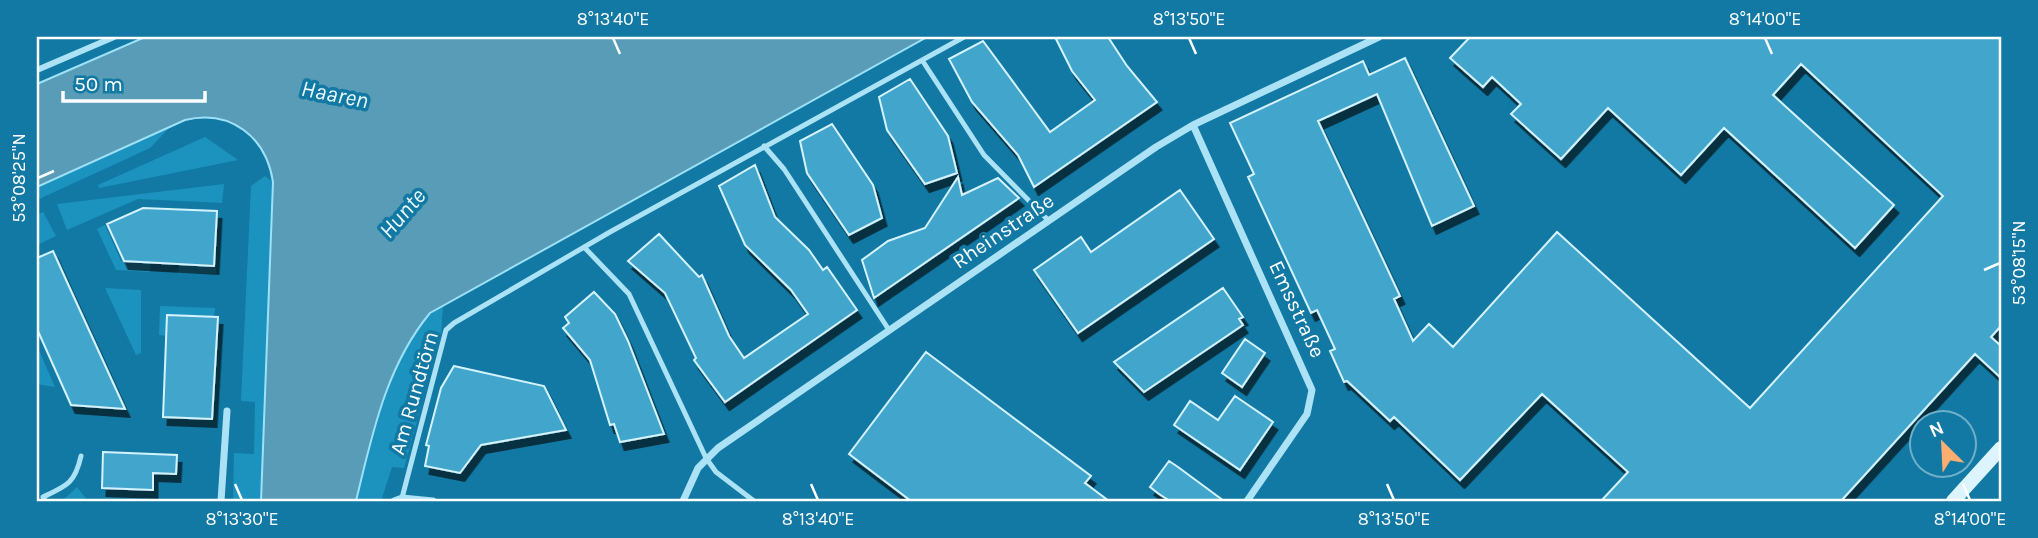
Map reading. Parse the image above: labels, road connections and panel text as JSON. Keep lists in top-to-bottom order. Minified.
{"streets":{"street":["Rheinstraße","Emsstraße"],"lane":["Am Rundtörn"]},"crossings":[["Rheinstraße","Emsstraße"]],"water":["Haaren","Hunte"],"scale_bar":"50 m","north":"top left","coordinates":["8°13'40\"E","8°13'50\"E","8°14'00\"E","53°08'25\"N","53°08'15\"N","8°13'30\"E"]}
